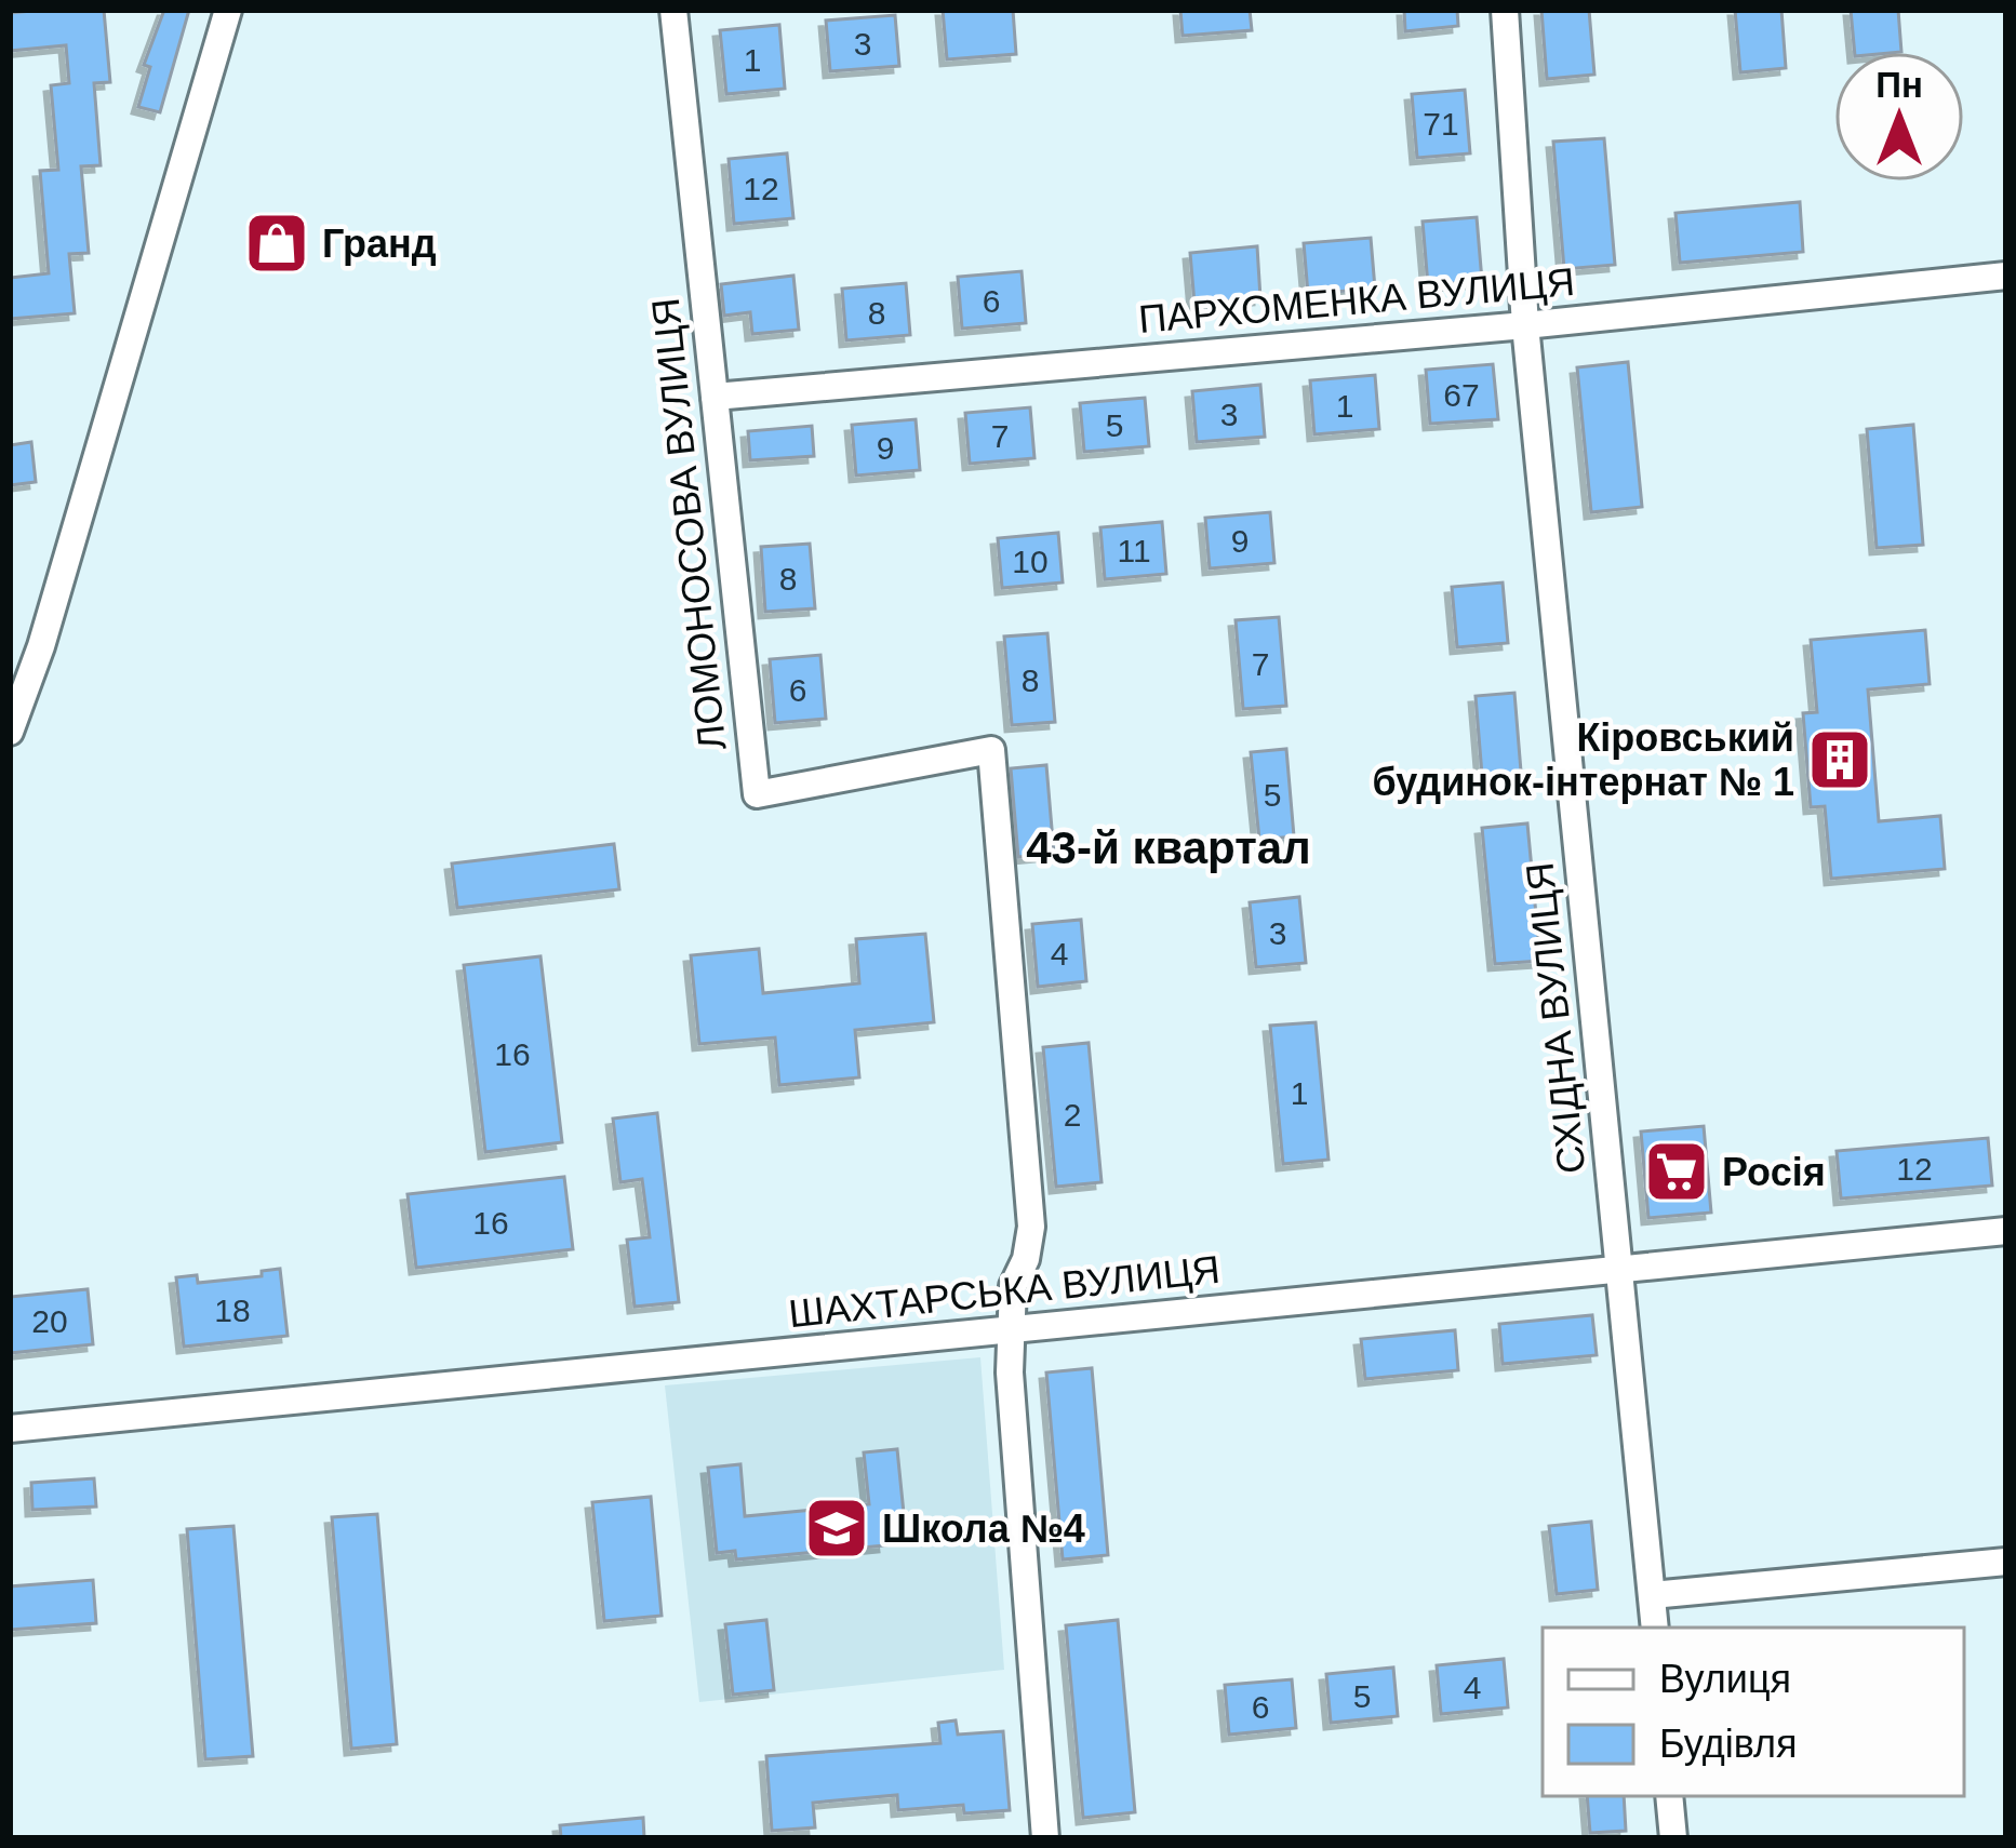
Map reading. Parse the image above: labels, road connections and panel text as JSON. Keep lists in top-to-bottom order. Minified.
{"streets":{"street":["ПАРХОМЕНКА ВУЛИЦЯ","ЛОМОНОСОВА ВУЛИЦЯ","СХІДНА ВУЛИЦЯ","ШАХТАРСЬКА ВУЛИЦЯ"]},"crossings":[["ПАРХОМЕНКА ВУЛИЦЯ","ЛОМОНОСОВА ВУЛИЦЯ"],["ПАРХОМЕНКА ВУЛИЦЯ","СХІДНА ВУЛИЦЯ"],["ЛОМОНОСОВА ВУЛИЦЯ","ШАХТАРСЬКА ВУЛИЦЯ"],["СХІДНА ВУЛИЦЯ","ШАХТАРСЬКА ВУЛИЦЯ"]],"districts":["43-й квартал"],"places":{"shop":["Гранд"],"building":["Кіровський будинок-інтернат № 1"],"supermarket":["Росія"],"school or university":["Школа №4"]},"house_numbers":["3","1","71","12","6","8","67","1","3","5","7","9","9","11","10","8","7","8","6","5","3","4","16","1","2","12","16","18","20","4","5","6"],"legend":["Вулиця","Будівля"],"north":"top"}
